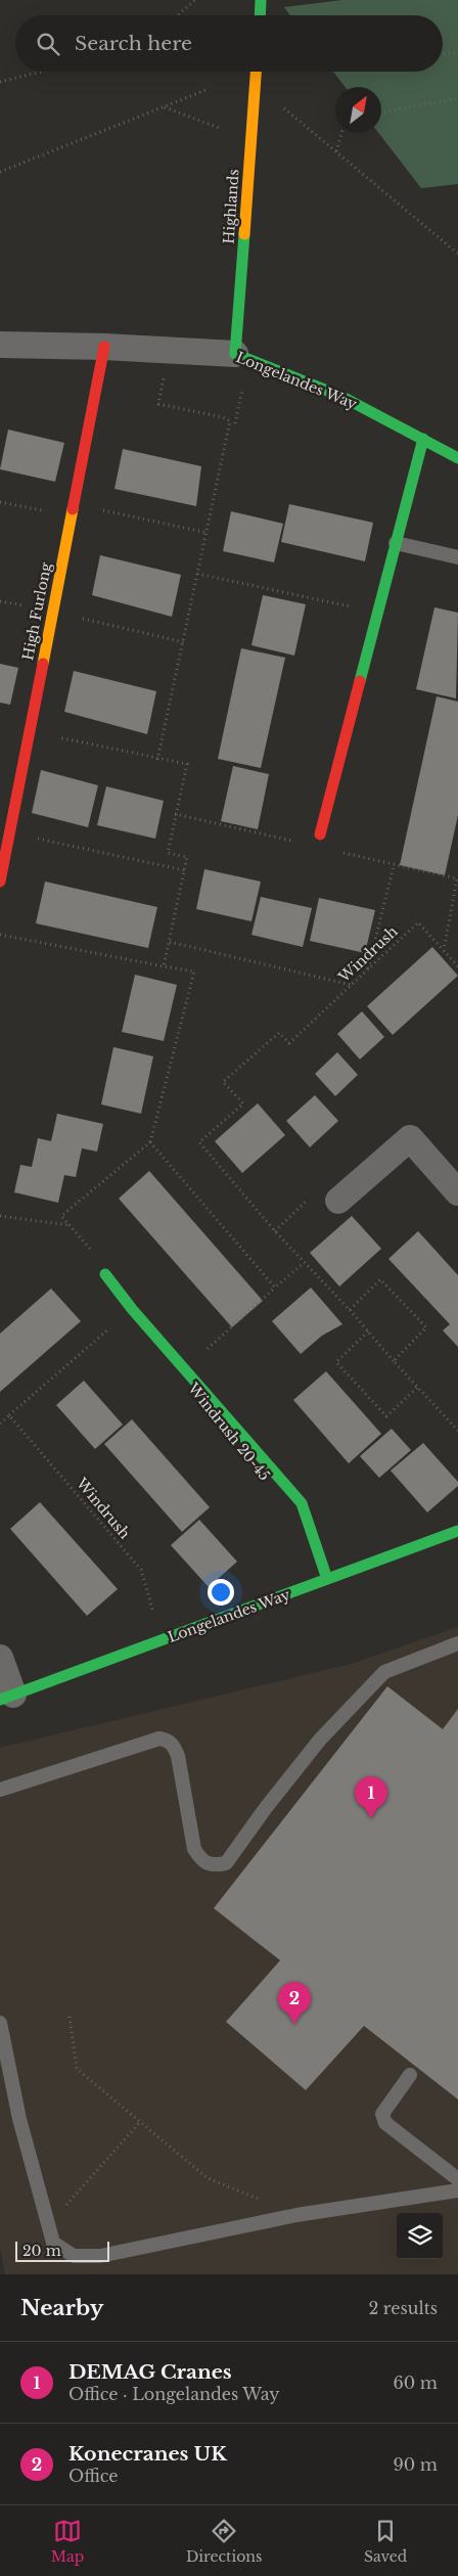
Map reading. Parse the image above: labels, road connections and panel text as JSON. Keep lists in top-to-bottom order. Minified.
{"streets":{"street":["Highlands","Longelandes Way","High Furlong","Windrush 20-45"],"path":["Windrush"]},"crossings":[["Highlands","Longelandes Way"],["Longelandes Way","High Furlong"],["Longelandes Way","Windrush"],["Longelandes Way","Windrush 20-45"]],"scale_bar":"20 m","north":"top right","page":{"search":"Search here","pins":["1","2"],"scale":"20 m","heading":["Nearby","2 results"],"list":[{"mark":"1","name":"DEMAG Cranes","note":"Office · Longelandes Way","value":"60 m"},{"mark":"2","name":"Konecranes UK","note":"Office","value":"90 m"}],"nav":["Map","Directions","Saved"]}}
